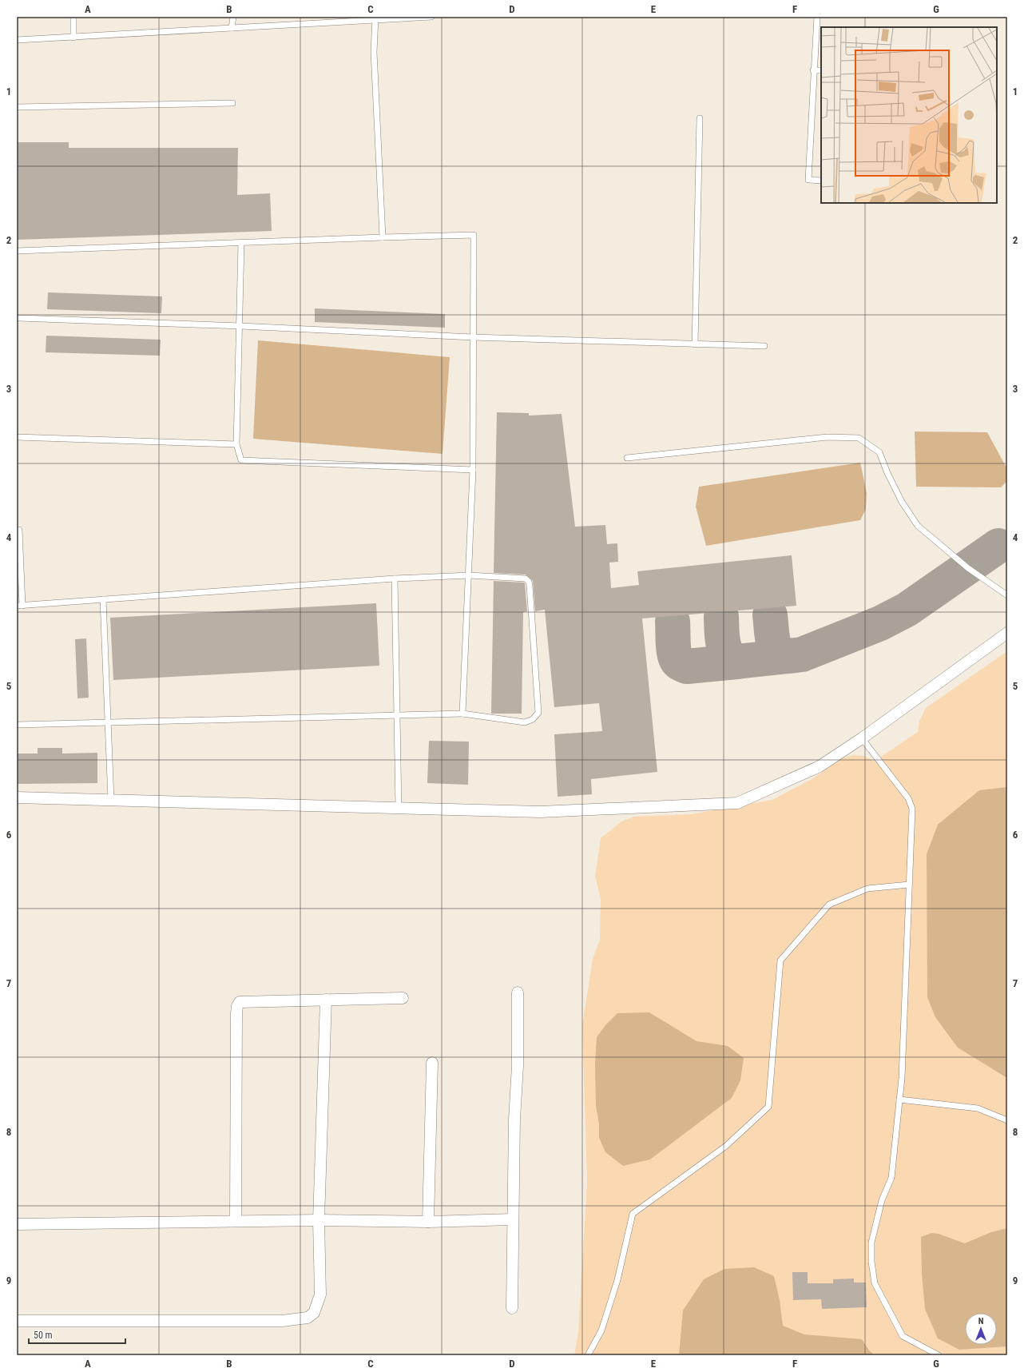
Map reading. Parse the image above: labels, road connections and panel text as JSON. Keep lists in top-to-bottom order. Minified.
{"scale_bar":"50 m","north":"top","grid":{"columns":["A","B","C","D","E","F","G"],"rows":["1","2","3","4","5","6","7","8","9"]}}
